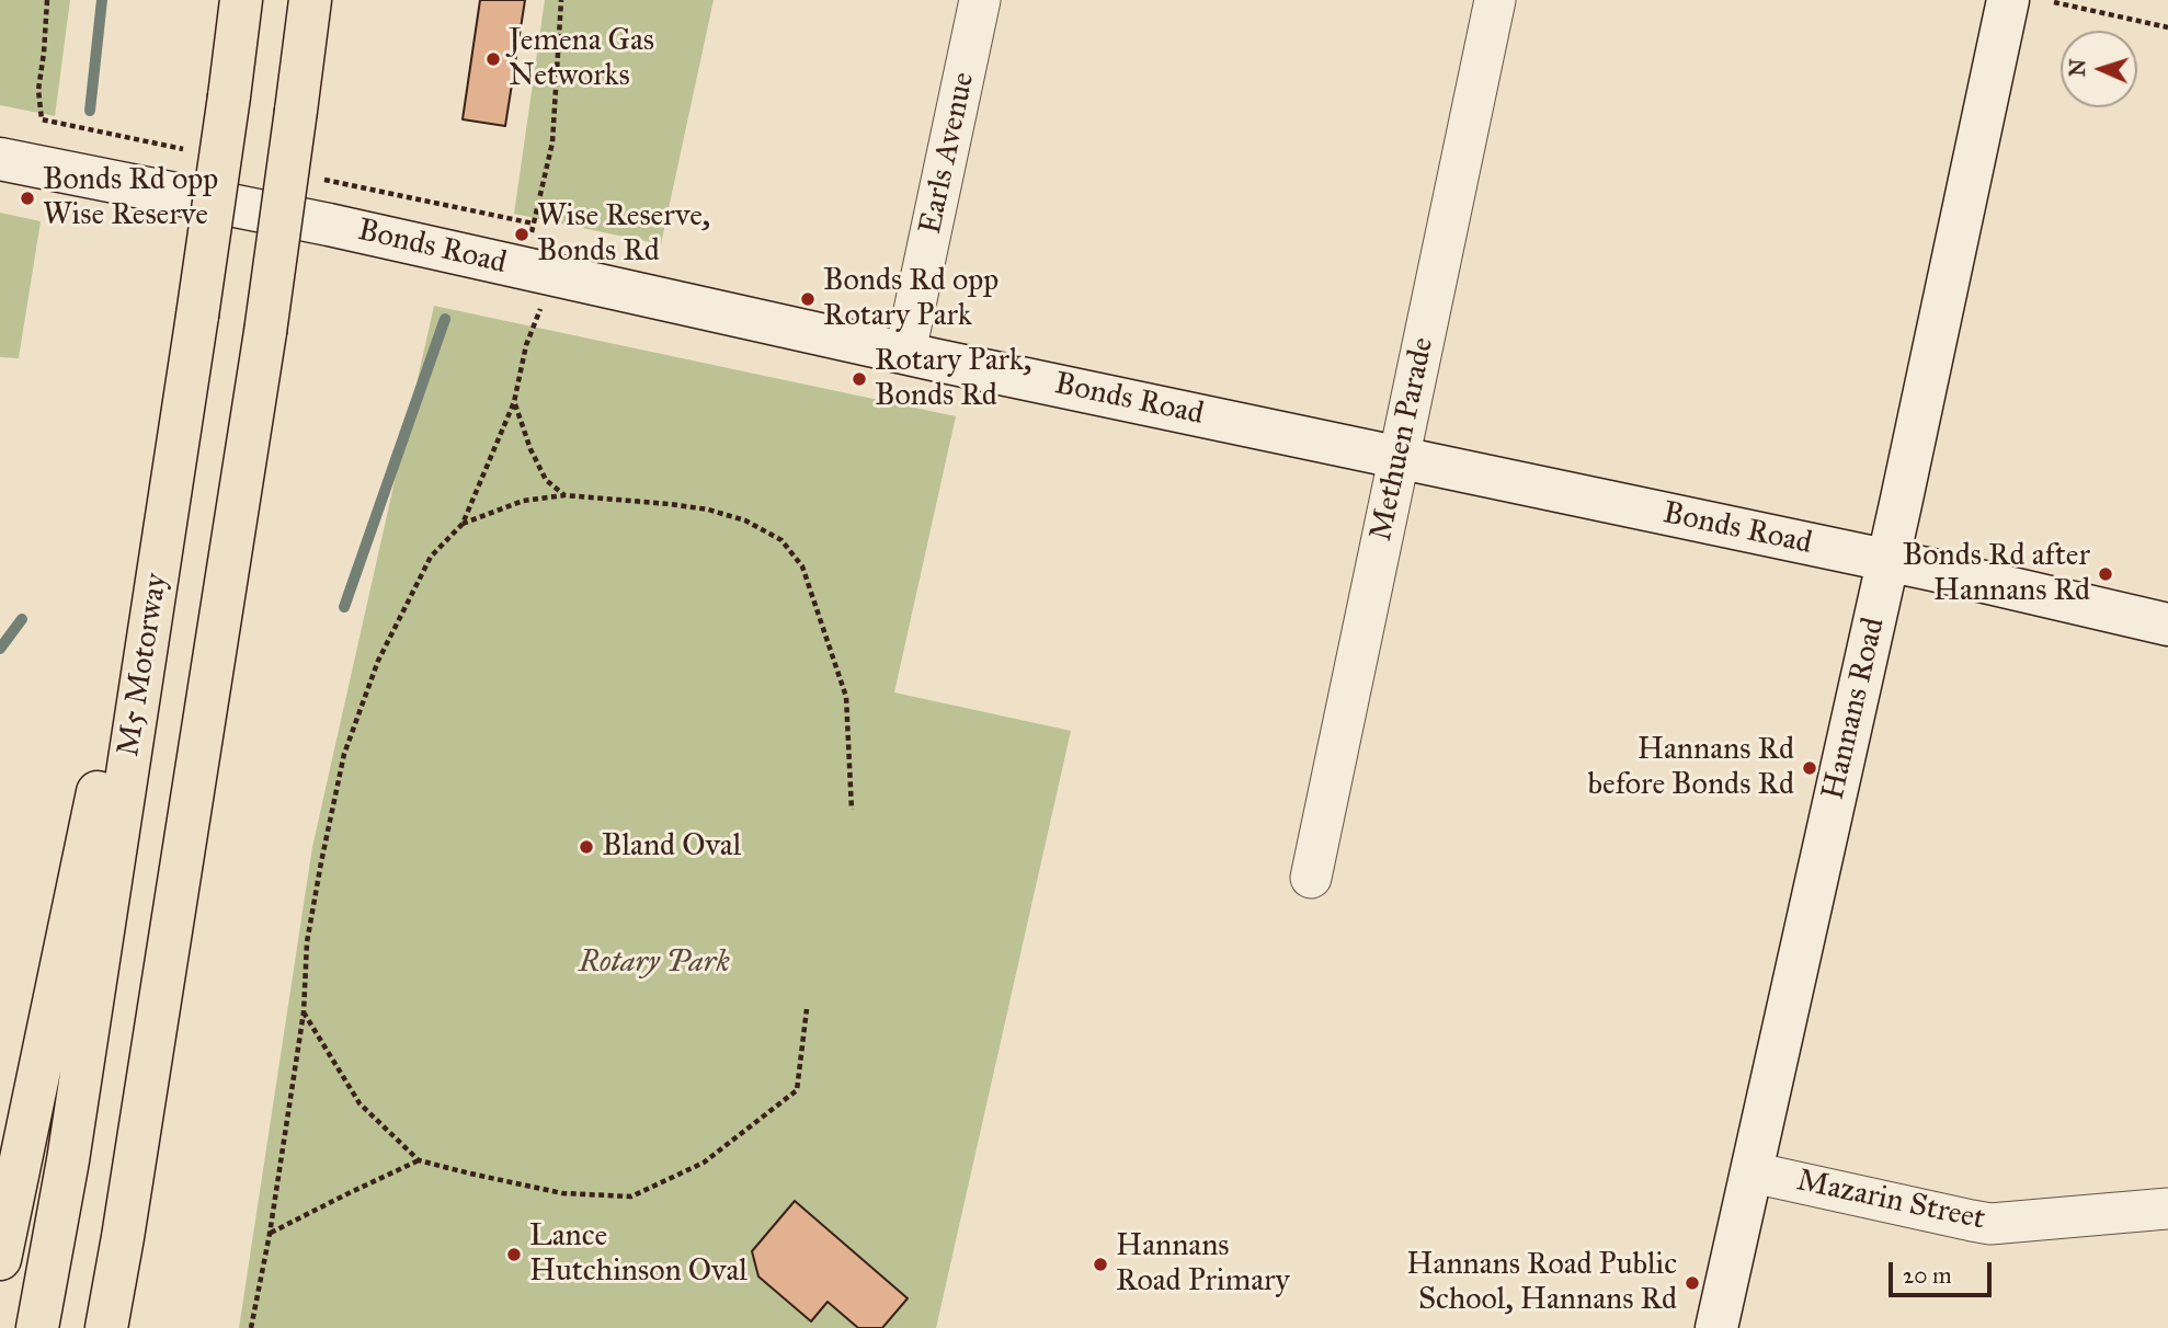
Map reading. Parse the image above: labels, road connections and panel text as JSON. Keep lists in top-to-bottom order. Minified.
{"streets":{"highway":["M5 Motorway"],"main road":["Bonds Road","Hannans Road"],"street":["Earls Avenue","Methuen Parade","Mazarin Street"]},"crossings":[["Earls Avenue","Bonds Road"],["Bonds Road","Methuen Parade"],["Bonds Road","Hannans Road"],["Hannans Road","Mazarin Street"]],"parks":["Rotary Park"],"places":["Jemena Gas Networks","Bonds Rd opp Wise Reserve","Wise Reserve, Bonds Rd","Bonds Rd opp Rotary Park","Rotary Park, Bonds Rd","Bonds Rd after Hannans Rd","Hannans Rd before Bonds Rd","Bland Oval","Lance Hutchinson Oval","Hannans Road Primary","Hannans Road Public School, Hannans Rd"],"scale_bar":"20 m","north":"left"}
